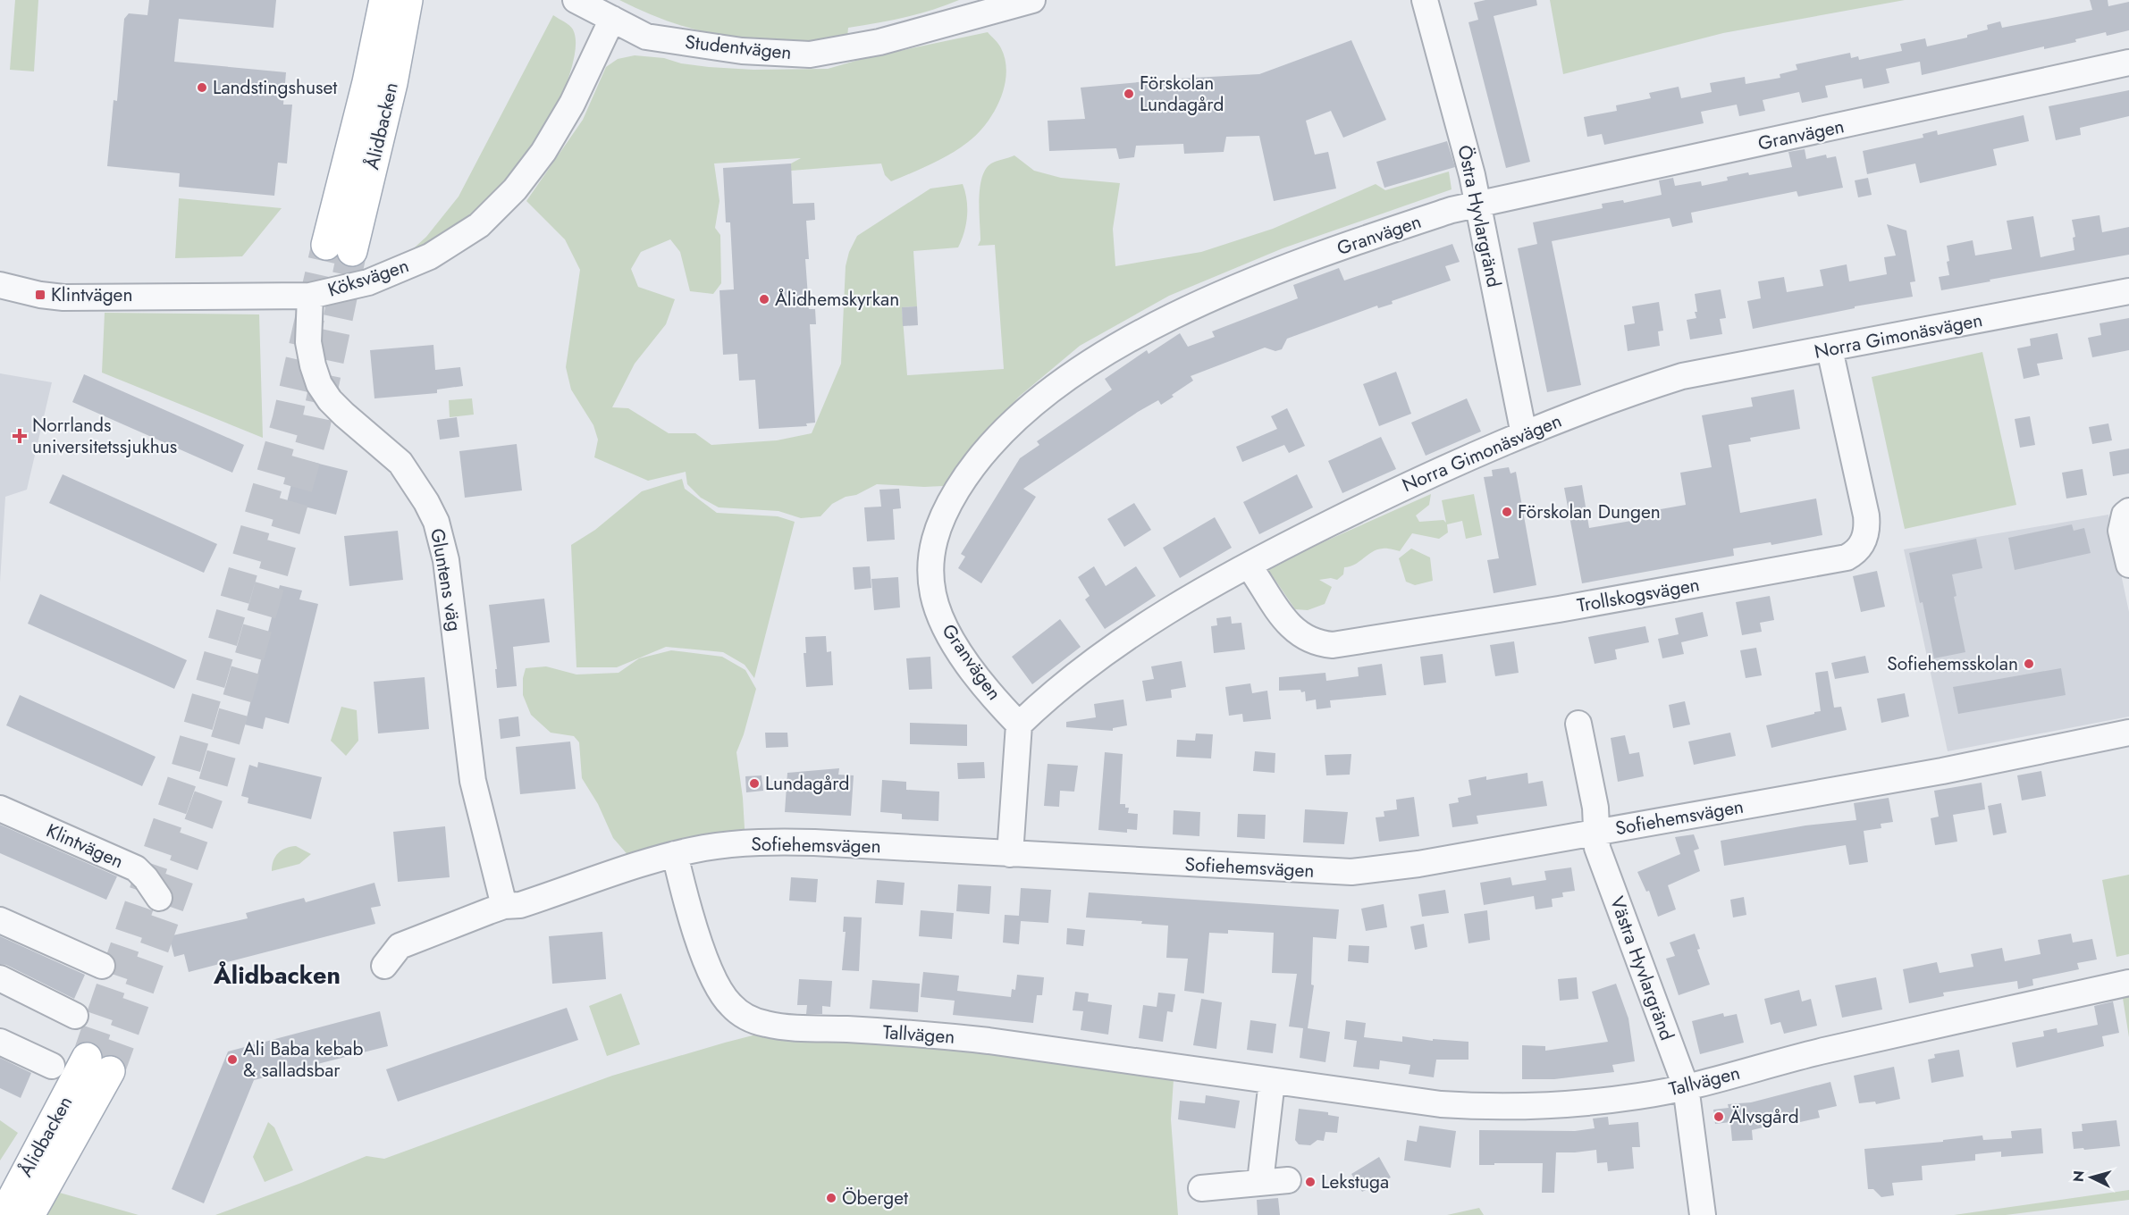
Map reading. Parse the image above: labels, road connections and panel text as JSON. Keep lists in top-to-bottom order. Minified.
{"streets":{"main road":["Ålidbacken"],"street":["Studentvägen","Granvägen","Östra Hyvlargränd","Köksvägen","Norra Gimonäsvägen","Gluntens väg","Trollskogsvägen","Sofiehemsvägen","Klintvägen","Västra Hyvlargränd","Tallvägen"]},"crossings":[["Studentvägen","Köksvägen"],["Granvägen","Östra Hyvlargränd"],["Granvägen","Norra Gimonäsvägen"],["Östra Hyvlargränd","Norra Gimonäsvägen"],["Köksvägen","Gluntens väg"],["Norra Gimonäsvägen","Trollskogsvägen"],["Gluntens väg","Sofiehemsvägen"],["Sofiehemsvägen","Västra Hyvlargränd"],["Sofiehemsvägen","Tallvägen"],["Västra Hyvlargränd","Tallvägen"]],"districts":["Ålidbacken"],"places":{"other":["Landstingshuset","Förskolan Lundagård","Ålidhemskyrkan","Förskolan Dungen","Sofiehemsskolan","Lundagård","Ali Baba kebab & salladsbar","Älvsgård","Lekstuga","Öberget"],"transit":["Klintvägen"],"health":["Norrlands universitetssjukhus"]},"north":"left"}
